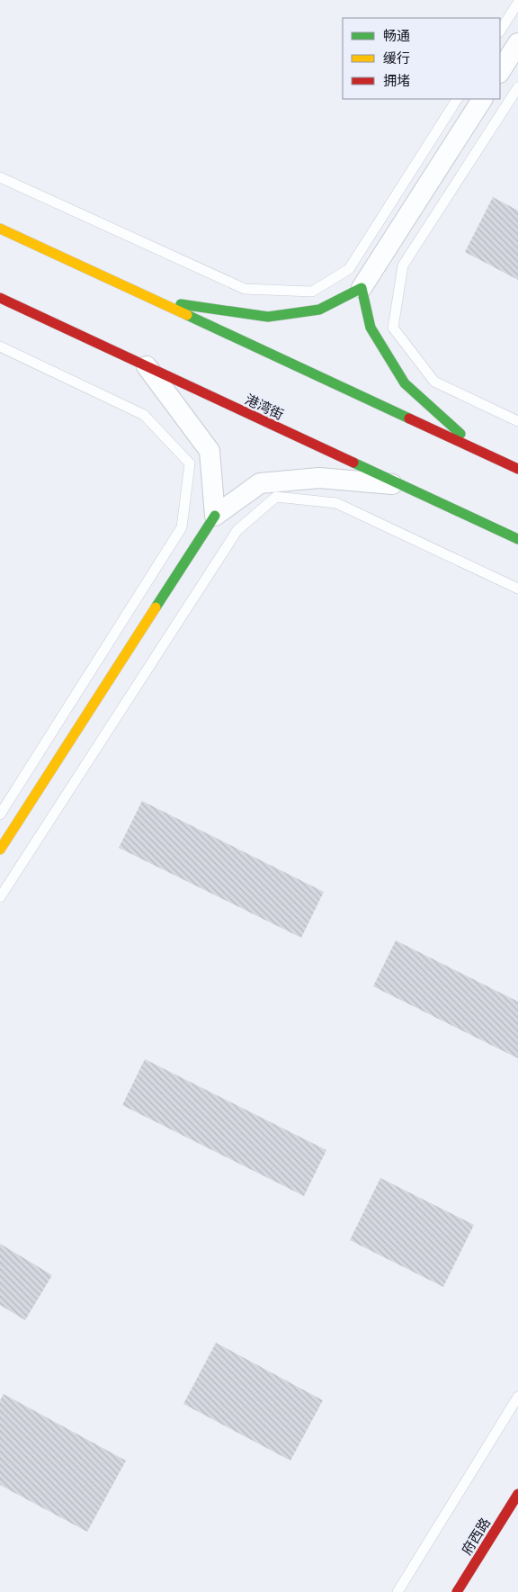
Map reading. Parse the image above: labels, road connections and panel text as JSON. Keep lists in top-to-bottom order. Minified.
{"streets":{"street":["港湾街","府西路"]},"legend":["畅通","缓行","拥堵"]}
